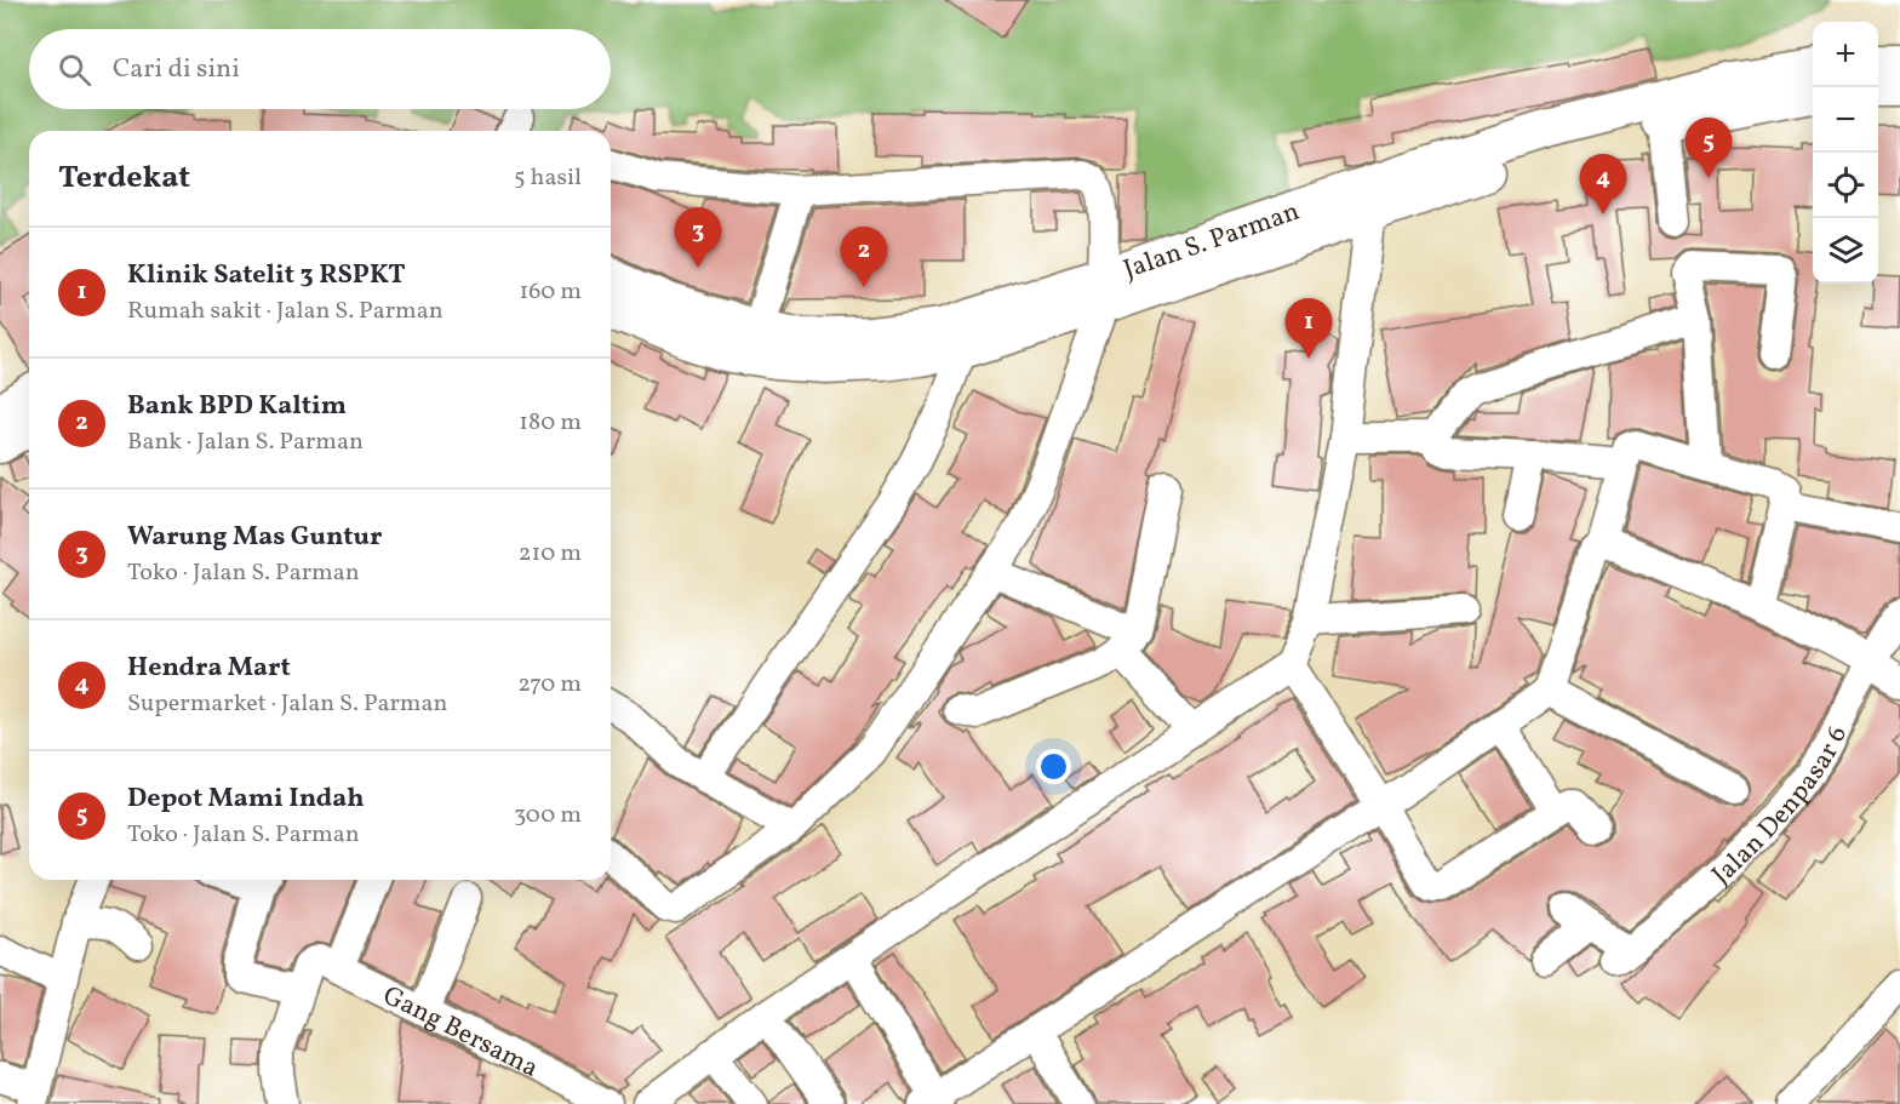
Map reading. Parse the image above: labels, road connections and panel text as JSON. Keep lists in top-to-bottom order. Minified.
{"streets":{"main road":["Jalan S. Parman"],"street":["Jalan Denpasar 6","Gang Bersama"]},"page":{"map_buttons":["+","−"],"search":"Cari di sini","pins":["5","4","3","2","1"],"heading":["Terdekat","5 hasil"],"list":[{"mark":"1","name":"Klinik Satelit 3 RSPKT","note":"Rumah sakit · Jalan S. Parman","value":"160 m"},{"mark":"2","name":"Bank BPD Kaltim","note":"Bank · Jalan S. Parman","value":"180 m"},{"mark":"3","name":"Warung Mas Guntur","note":"Toko · Jalan S. Parman","value":"210 m"},{"mark":"4","name":"Hendra Mart","note":"Supermarket · Jalan S. Parman","value":"270 m"},{"mark":"5","name":"Depot Mami Indah","note":"Toko · Jalan S. Parman","value":"300 m"}]}}
